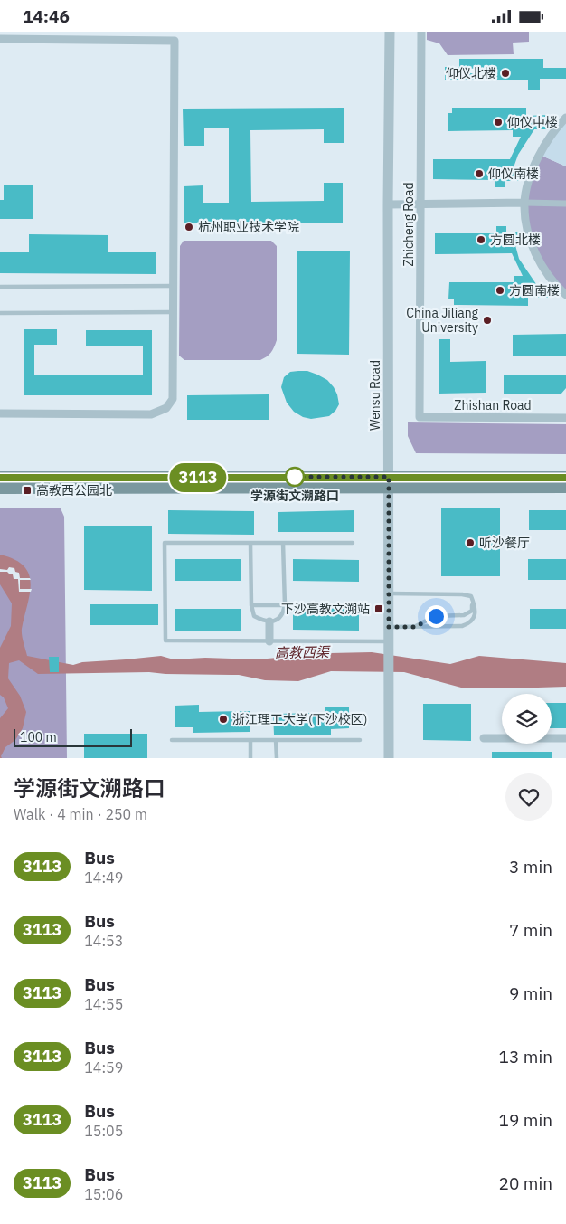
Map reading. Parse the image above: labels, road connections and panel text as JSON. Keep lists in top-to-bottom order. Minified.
{"streets":{"street":["Zhicheng Road","Wensu Road","Zhishan Road"]},"crossings":[["Zhicheng Road","Zhishan Road"]],"water":["高教西渠"],"places":{"other":["仰仪北楼","仰仪中楼","仰仪南楼","杭州职业技术学院","方圆北楼","方圆南楼","China Jiliang University","学源街文溯路口","听沙餐厅","浙江理工大学(下沙校区)"],"transit":["高教西公园北","下沙高教文溯站"]},"lines":["bus line 3113"],"scale_bar":"100 m","page":{"status":"14:46","on_map":"3113","scale":"100 m","heading":["学源街文溯路口","Walk · 4 min · 250 m"],"list":[{"mark":"3113","name":"Bus","note":"14:49","value":"3 min"},{"mark":"3113","name":"Bus","note":"14:53","value":"7 min"},{"mark":"3113","name":"Bus","note":"14:55","value":"9 min"},{"mark":"3113","name":"Bus","note":"14:59","value":"13 min"},{"mark":"3113","name":"Bus","note":"15:05","value":"19 min"},{"mark":"3113","name":"Bus","note":"15:06","value":"20 min"}]}}
